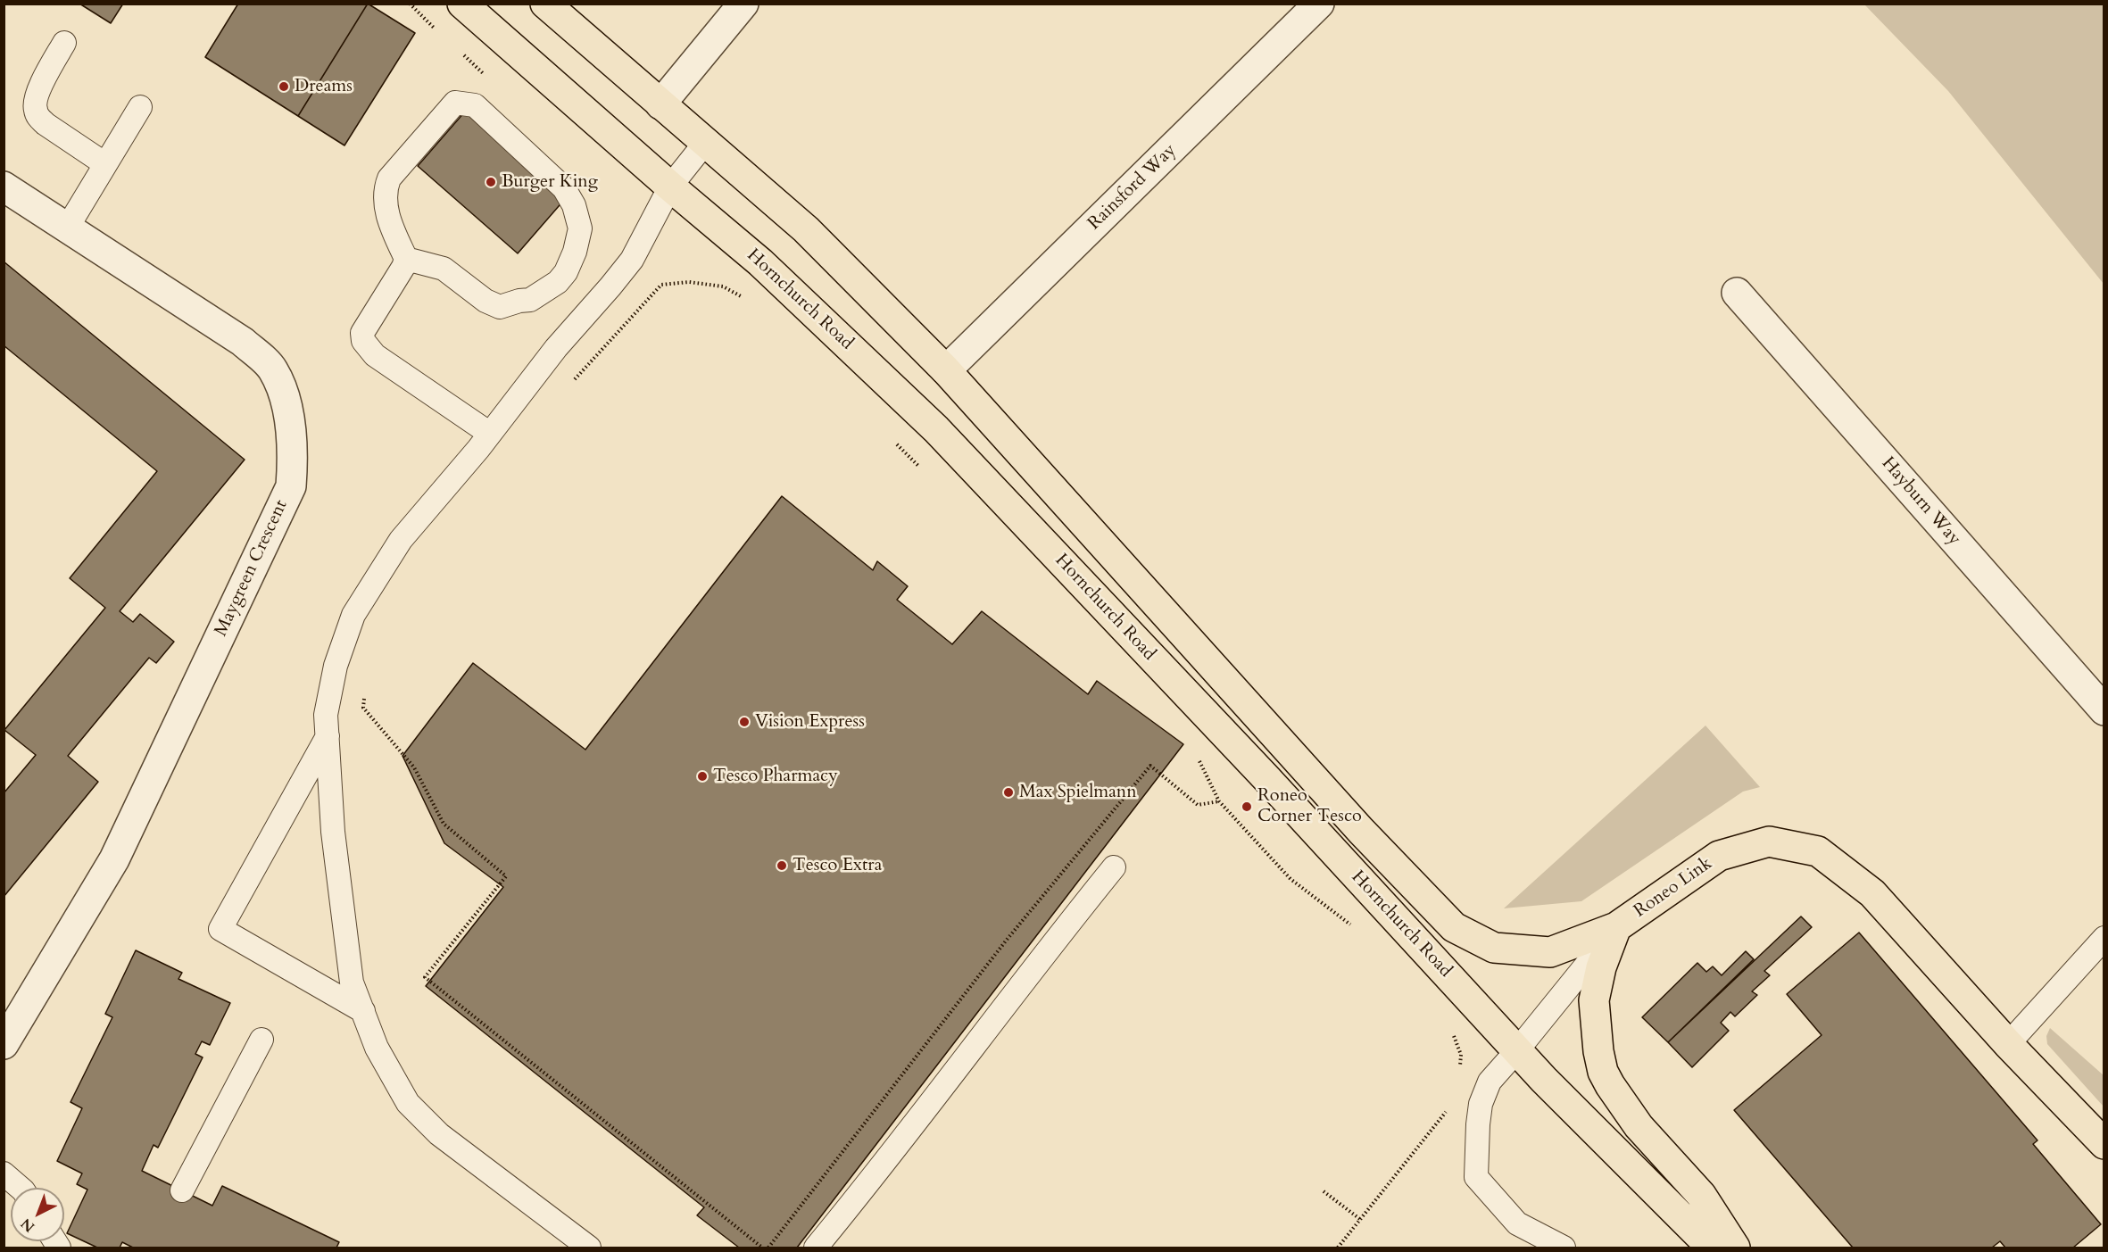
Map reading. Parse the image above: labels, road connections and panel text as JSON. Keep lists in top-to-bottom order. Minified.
{"streets":{"main road":["Hornchurch Road","Roneo Link"],"street":["Rainsford Way","Hayburn Way","Maygreen Crescent"]},"crossings":[["Rainsford Way","Hornchurch Road"],["Hornchurch Road","Roneo Link"]],"places":["Dreams","Burger King","Vision Express","Tesco Pharmacy","Max Spielmann","Roneo Corner Tesco","Tesco Extra"],"north":"bottom left"}
